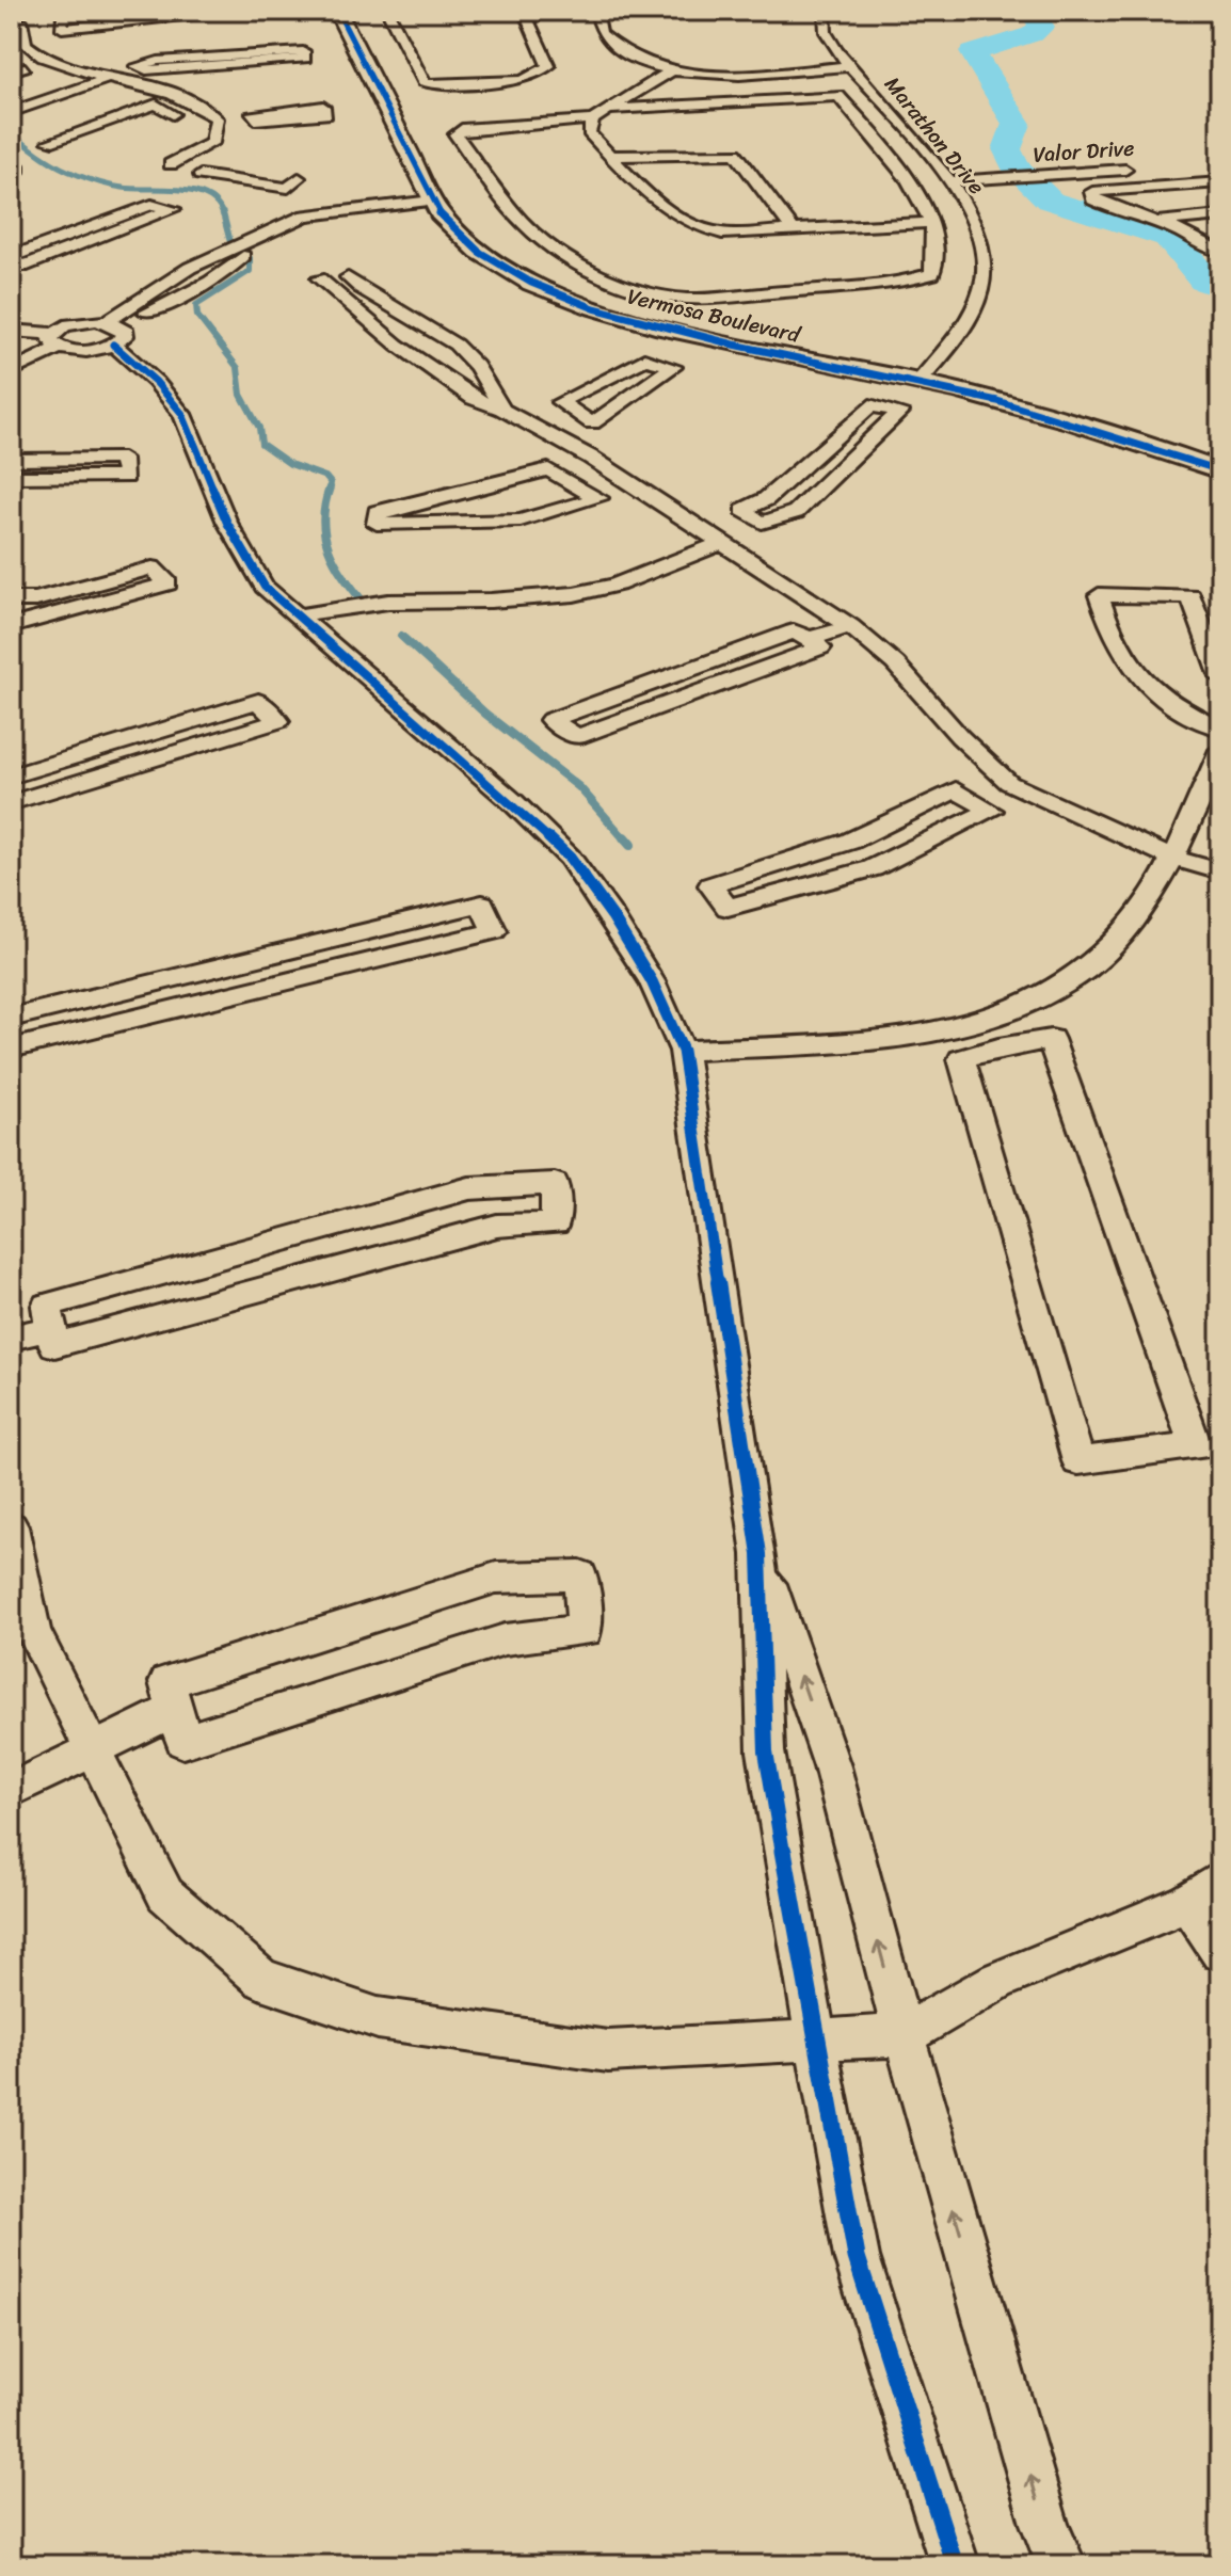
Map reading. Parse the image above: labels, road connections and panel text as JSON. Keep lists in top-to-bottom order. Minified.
{"streets":{"main road":["Vermosa Boulevard"],"street":["Marathon Drive","Valor Drive"]},"crossings":[["Marathon Drive","Valor Drive"],["Marathon Drive","Vermosa Boulevard"]]}
